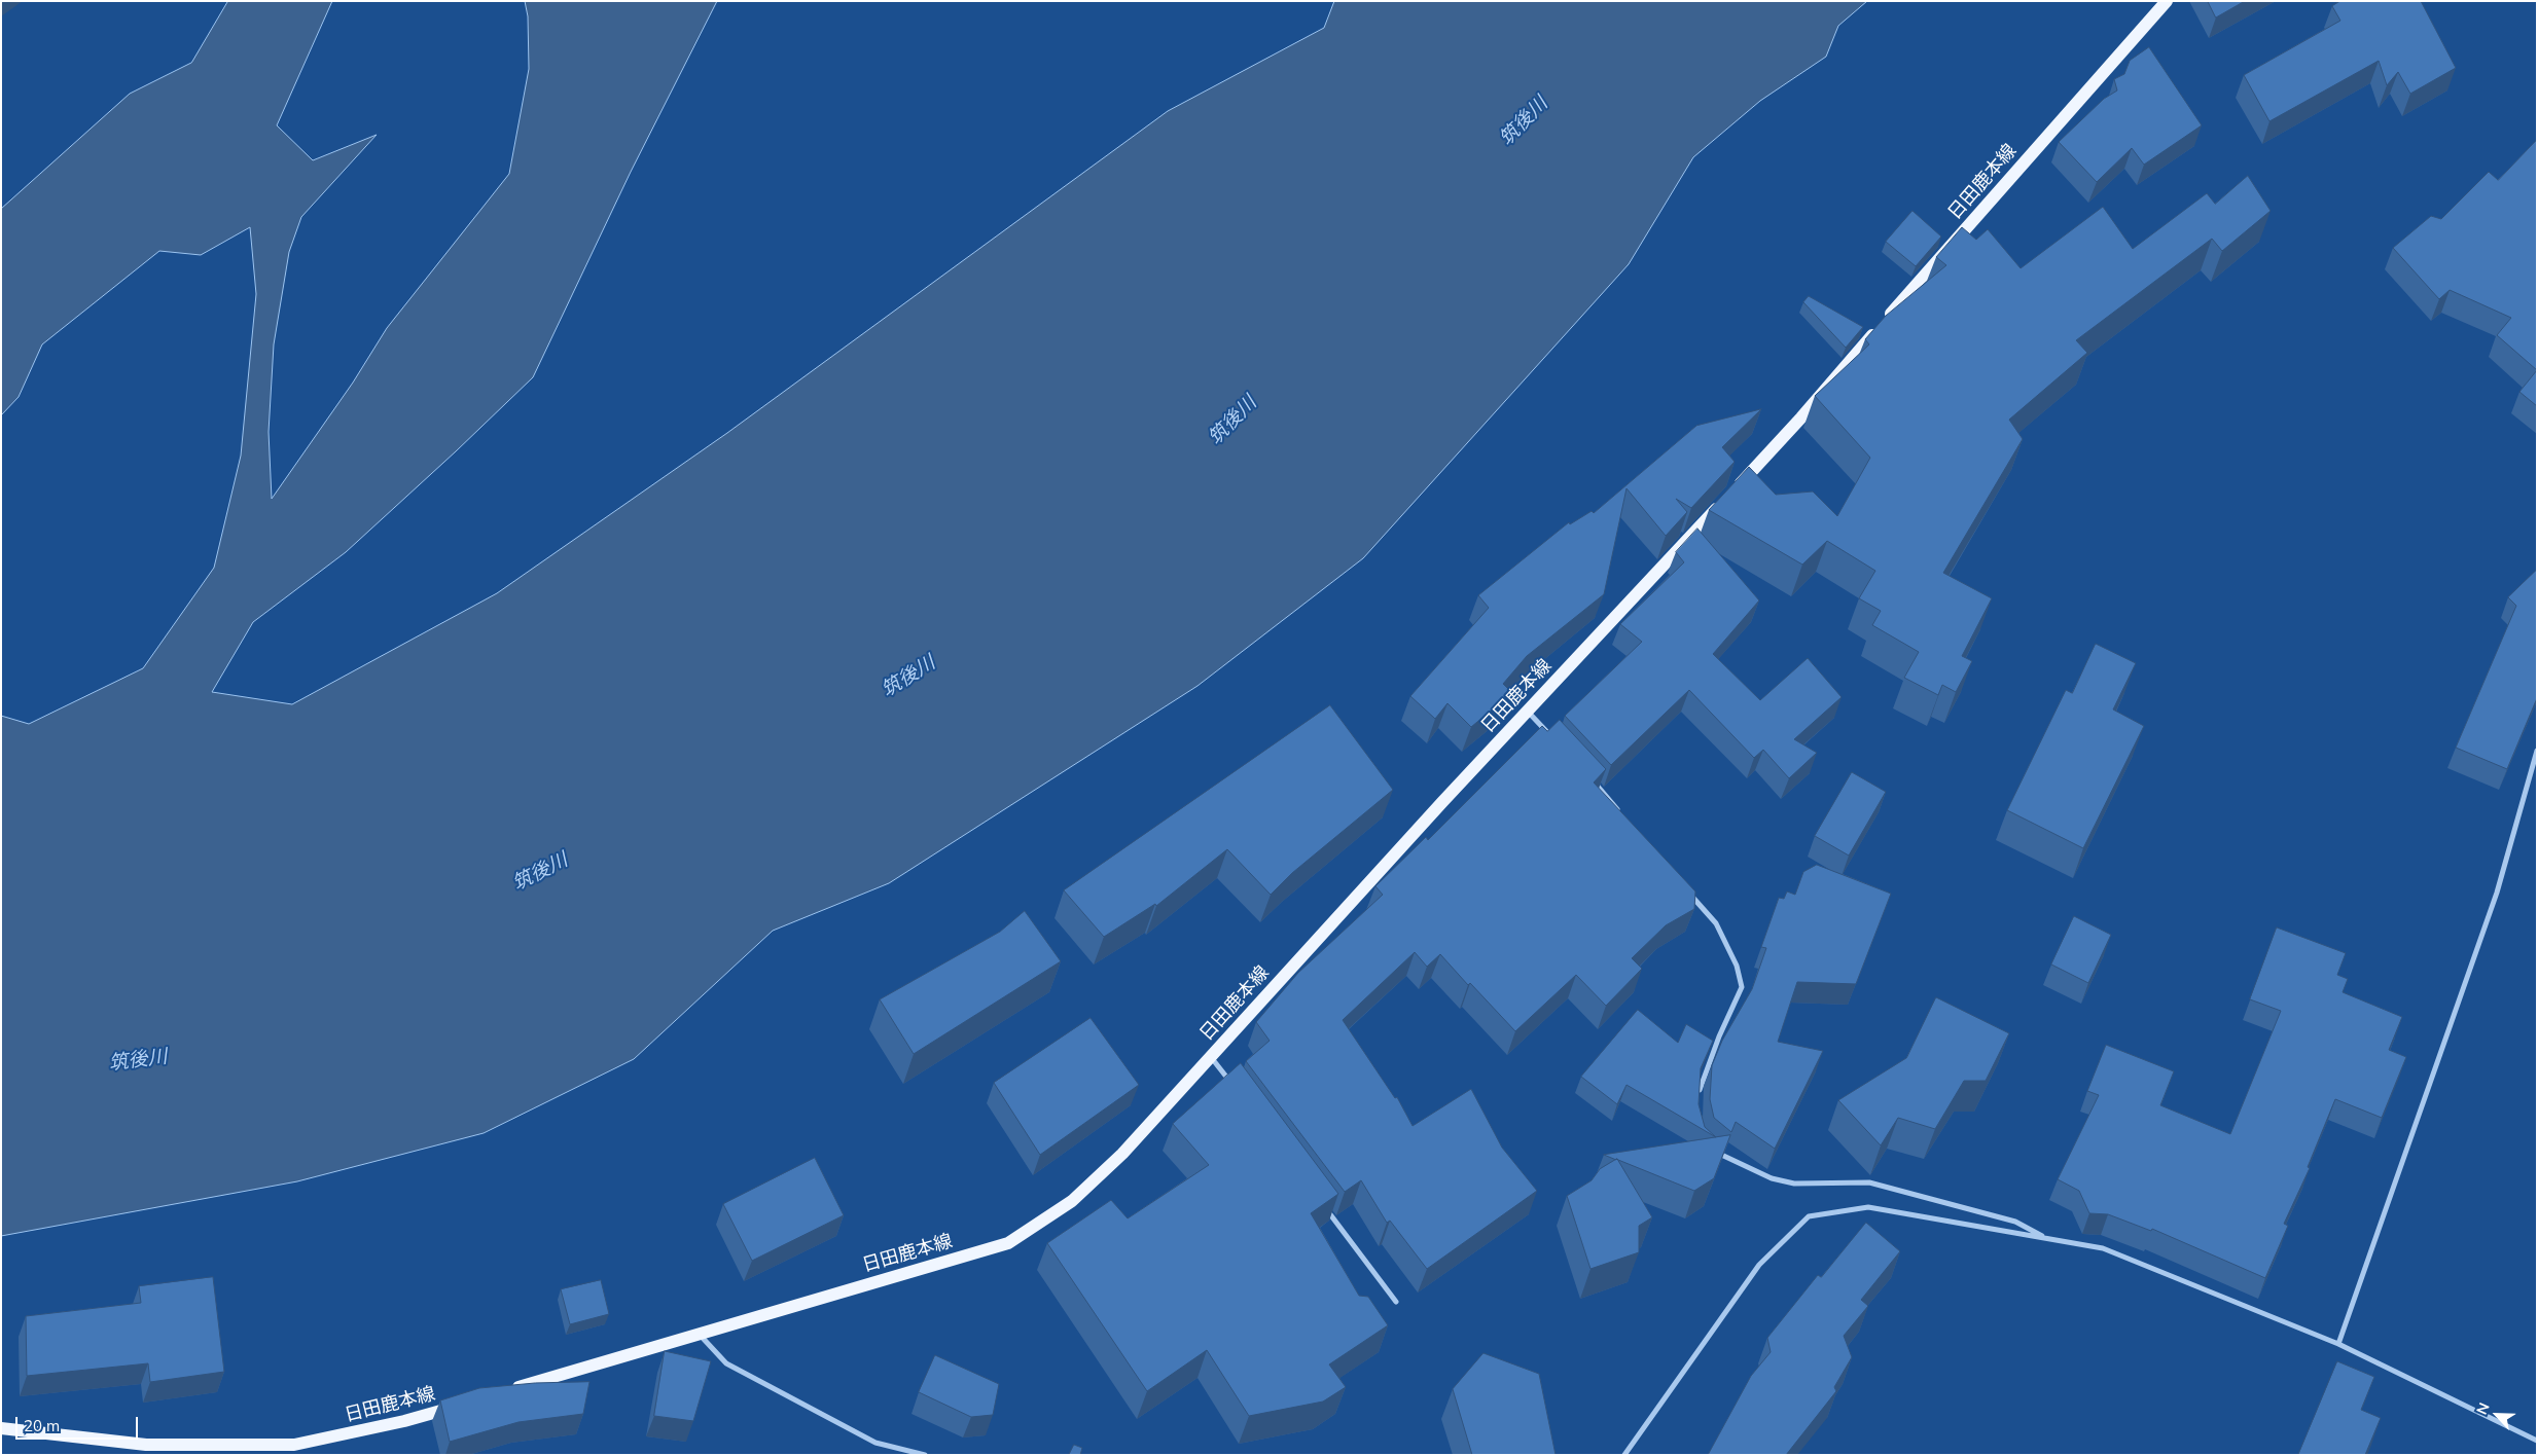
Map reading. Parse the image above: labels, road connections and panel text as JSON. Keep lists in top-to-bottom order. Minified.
{"streets":{"main road":["日田鹿本線"]},"water":["筑後川"],"scale_bar":"20 m","north":"top left"}
